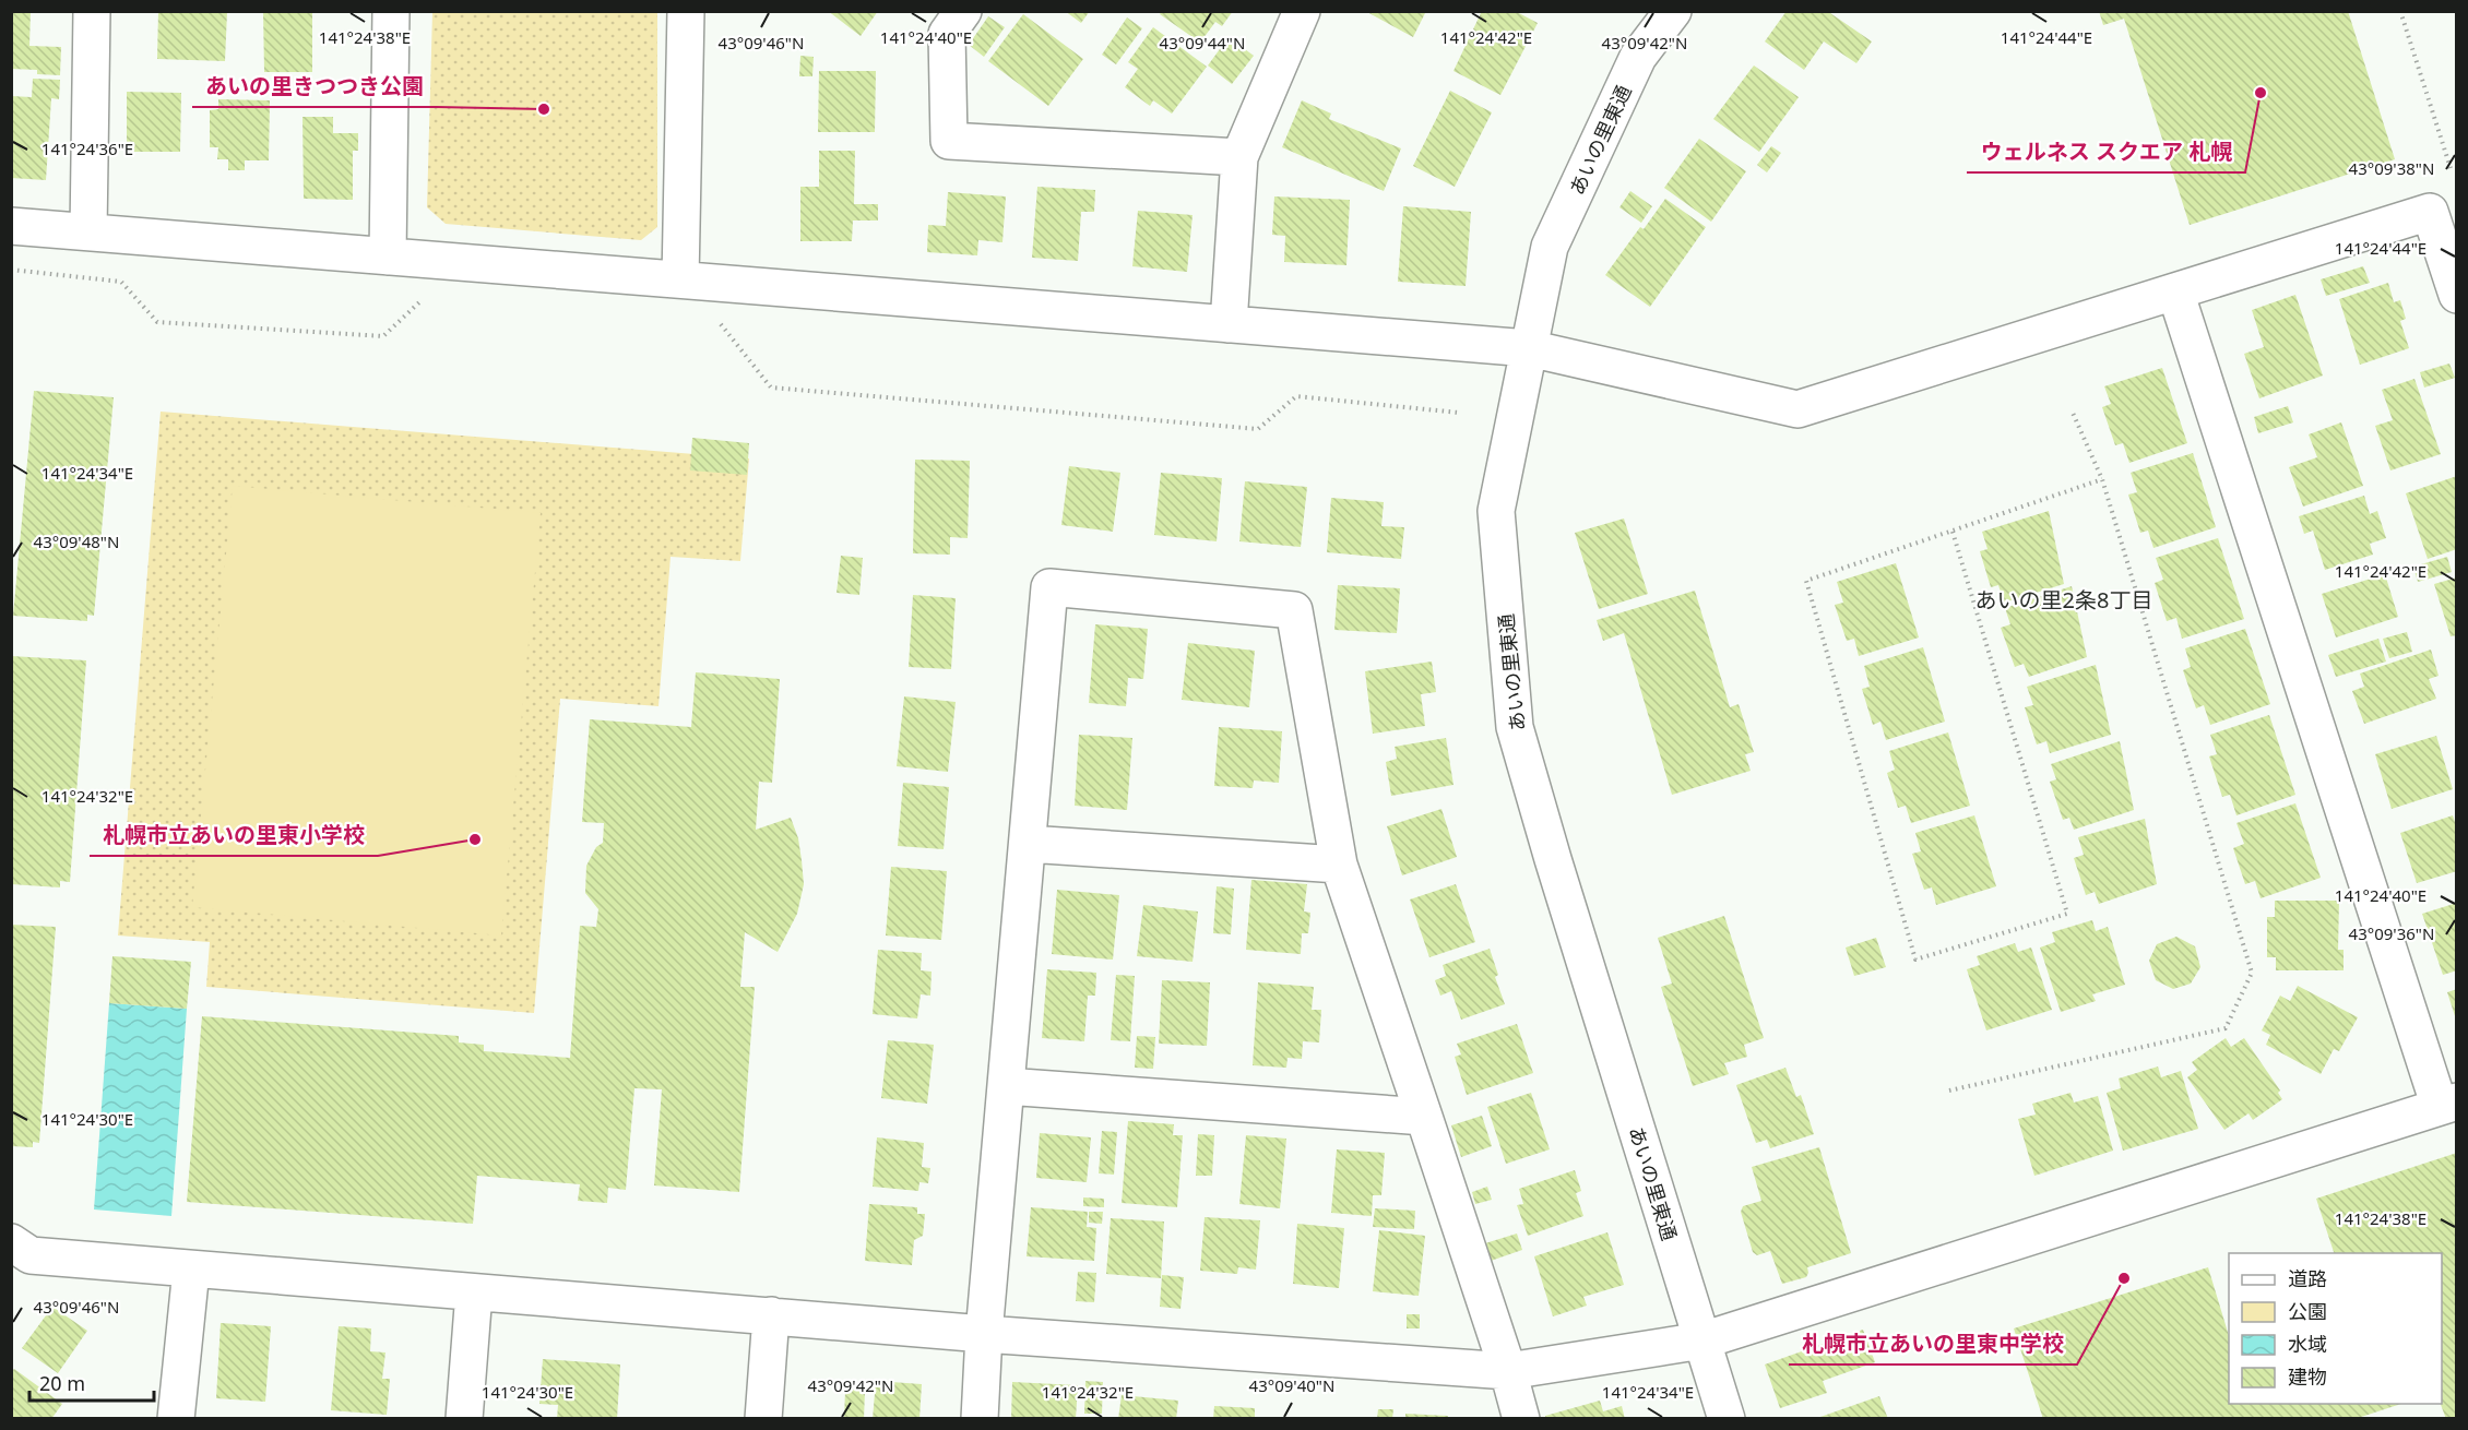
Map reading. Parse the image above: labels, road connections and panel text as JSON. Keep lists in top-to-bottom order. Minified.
{"streets":{"street":["あいの里東通"]},"districts":["あいの里2条8丁目"],"places":["ウェルネス スクエア 札幌","あいの里きつつき公園","札幌市立あいの里東小学校","札幌市立あいの里東中学校"],"legend":["道路","公園","水域","建物"],"scale_bar":"20 m","coordinates":["141°24'38\"E","141°24'40\"E","141°24'42\"E","141°24'44\"E","43°09'46\"N","43°09'44\"N","43°09'42\"N","141°24'36\"E","43°09'38\"N","141°24'34\"E","43°09'48\"N","141°24'32\"E","43°09'36\"N","141°24'30\"E","43°09'40\"N"]}
